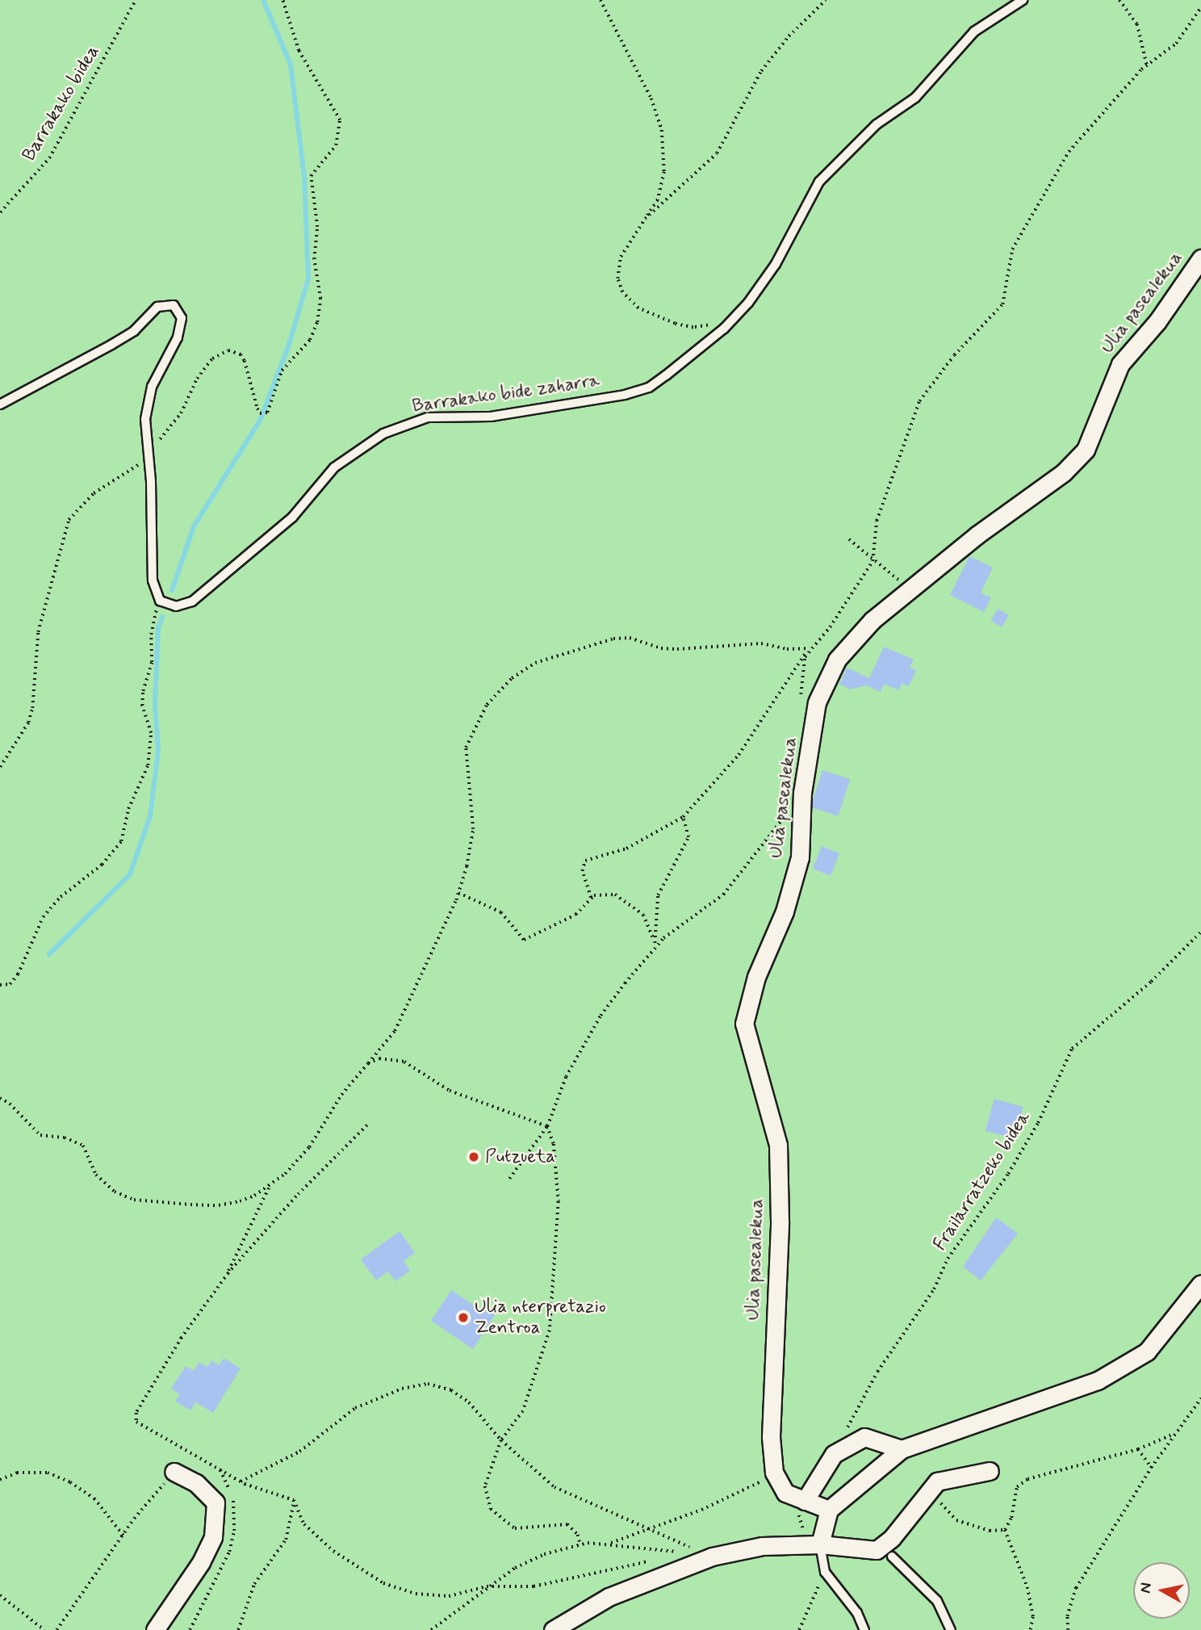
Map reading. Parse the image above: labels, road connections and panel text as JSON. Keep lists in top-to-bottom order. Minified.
{"streets":{"street":["Ulia pasealekua"],"lane":["Barrakako bide zaharra"],"path":["Barrakako bidea","Frailarratzeko bidea"]},"places":["Putzueta","Ulia nterpretazio Zentroa"],"north":"left"}
